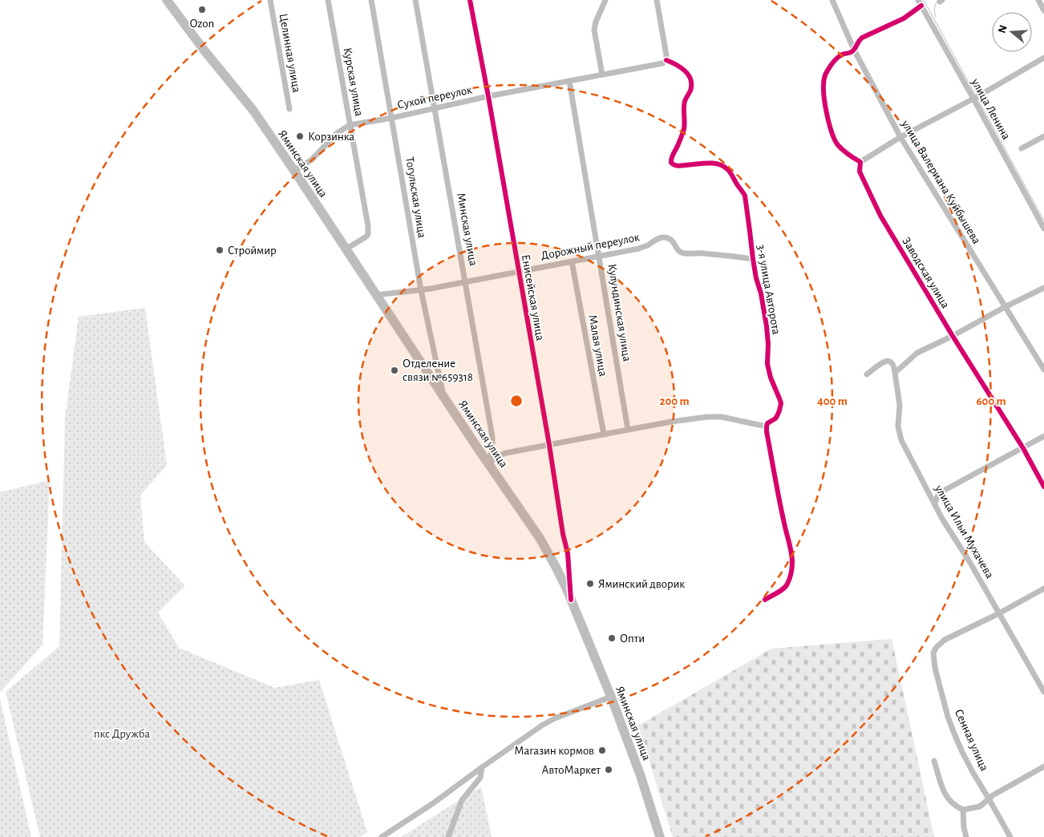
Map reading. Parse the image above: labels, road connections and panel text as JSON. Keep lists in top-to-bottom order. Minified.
{"streets":{"main road":["Яминская улица"],"street":["Целинная улица","Курская улица","Сухой переулок","улица Ленина","улица Валериана Куйбышева","Тогульская улица","Минская улица","Дорожный переулок","Заводская улица","3-я улица Авторота","Енисейская улица","Кулундинская улица","Малая улица","улица Ильи Мухачева","Сенная улица"]},"crossings":[["Курская улица","Сухой переулок"],["Курская улица","Яминская улица"],["Сухой переулок","Яминская улица"],["Сухой переулок","Тогульская улица"],["Сухой переулок","Минская улица"],["Сухой переулок","3-я улица Авторота"],["Сухой переулок","Енисейская улица"],["Сухой переулок","Кулундинская улица"],["Яминская улица","Тогульская улица"],["Яминская улица","Минская улица"],["Яминская улица","Дорожный переулок"],["Яминская улица","Енисейская улица"],["Тогульская улица","Дорожный переулок"],["Минская улица","Дорожный переулок"],["Дорожный переулок","3-я улица Авторота"],["Дорожный переулок","Енисейская улица"],["Дорожный переулок","Кулундинская улица"],["Дорожный переулок","Малая улица"],["улица Ильи Мухачева","Сенная улица"]],"parks":["пкс Дружба"],"places":["Ozon","Корзинка","Строймир","Отделение связи №659318","Яминский дворик","Опти","Магазин кормов","АвтоМаркет"],"north":"left","rings":["200 m","400 m","600 m"]}
